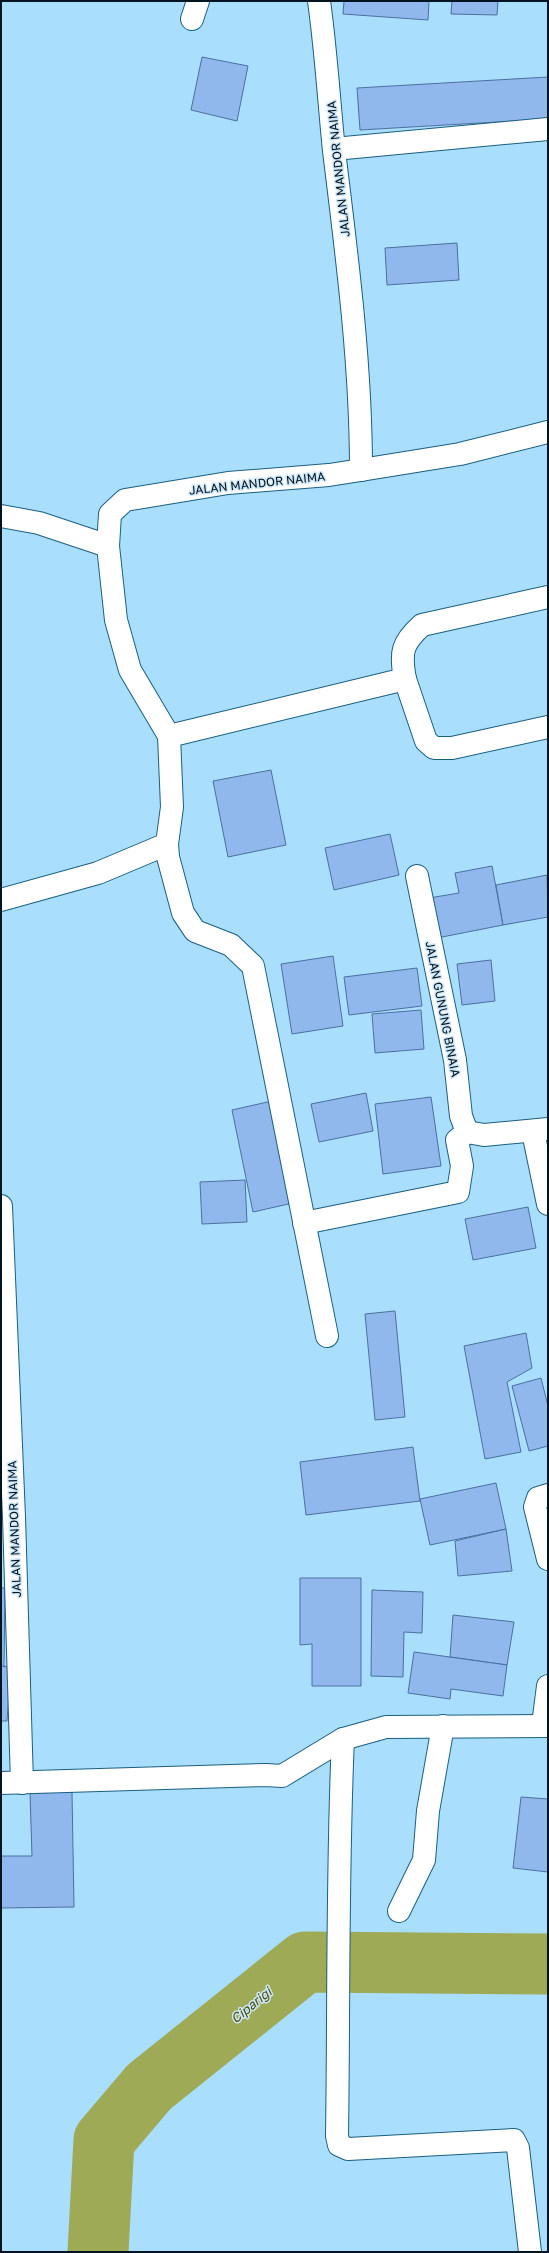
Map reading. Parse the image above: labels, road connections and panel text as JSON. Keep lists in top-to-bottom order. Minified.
{"streets":{"street":["JALAN MANDOR NAIMA","JALAN GUNUNG BINAIA"]},"water":["Ciparigi"]}
